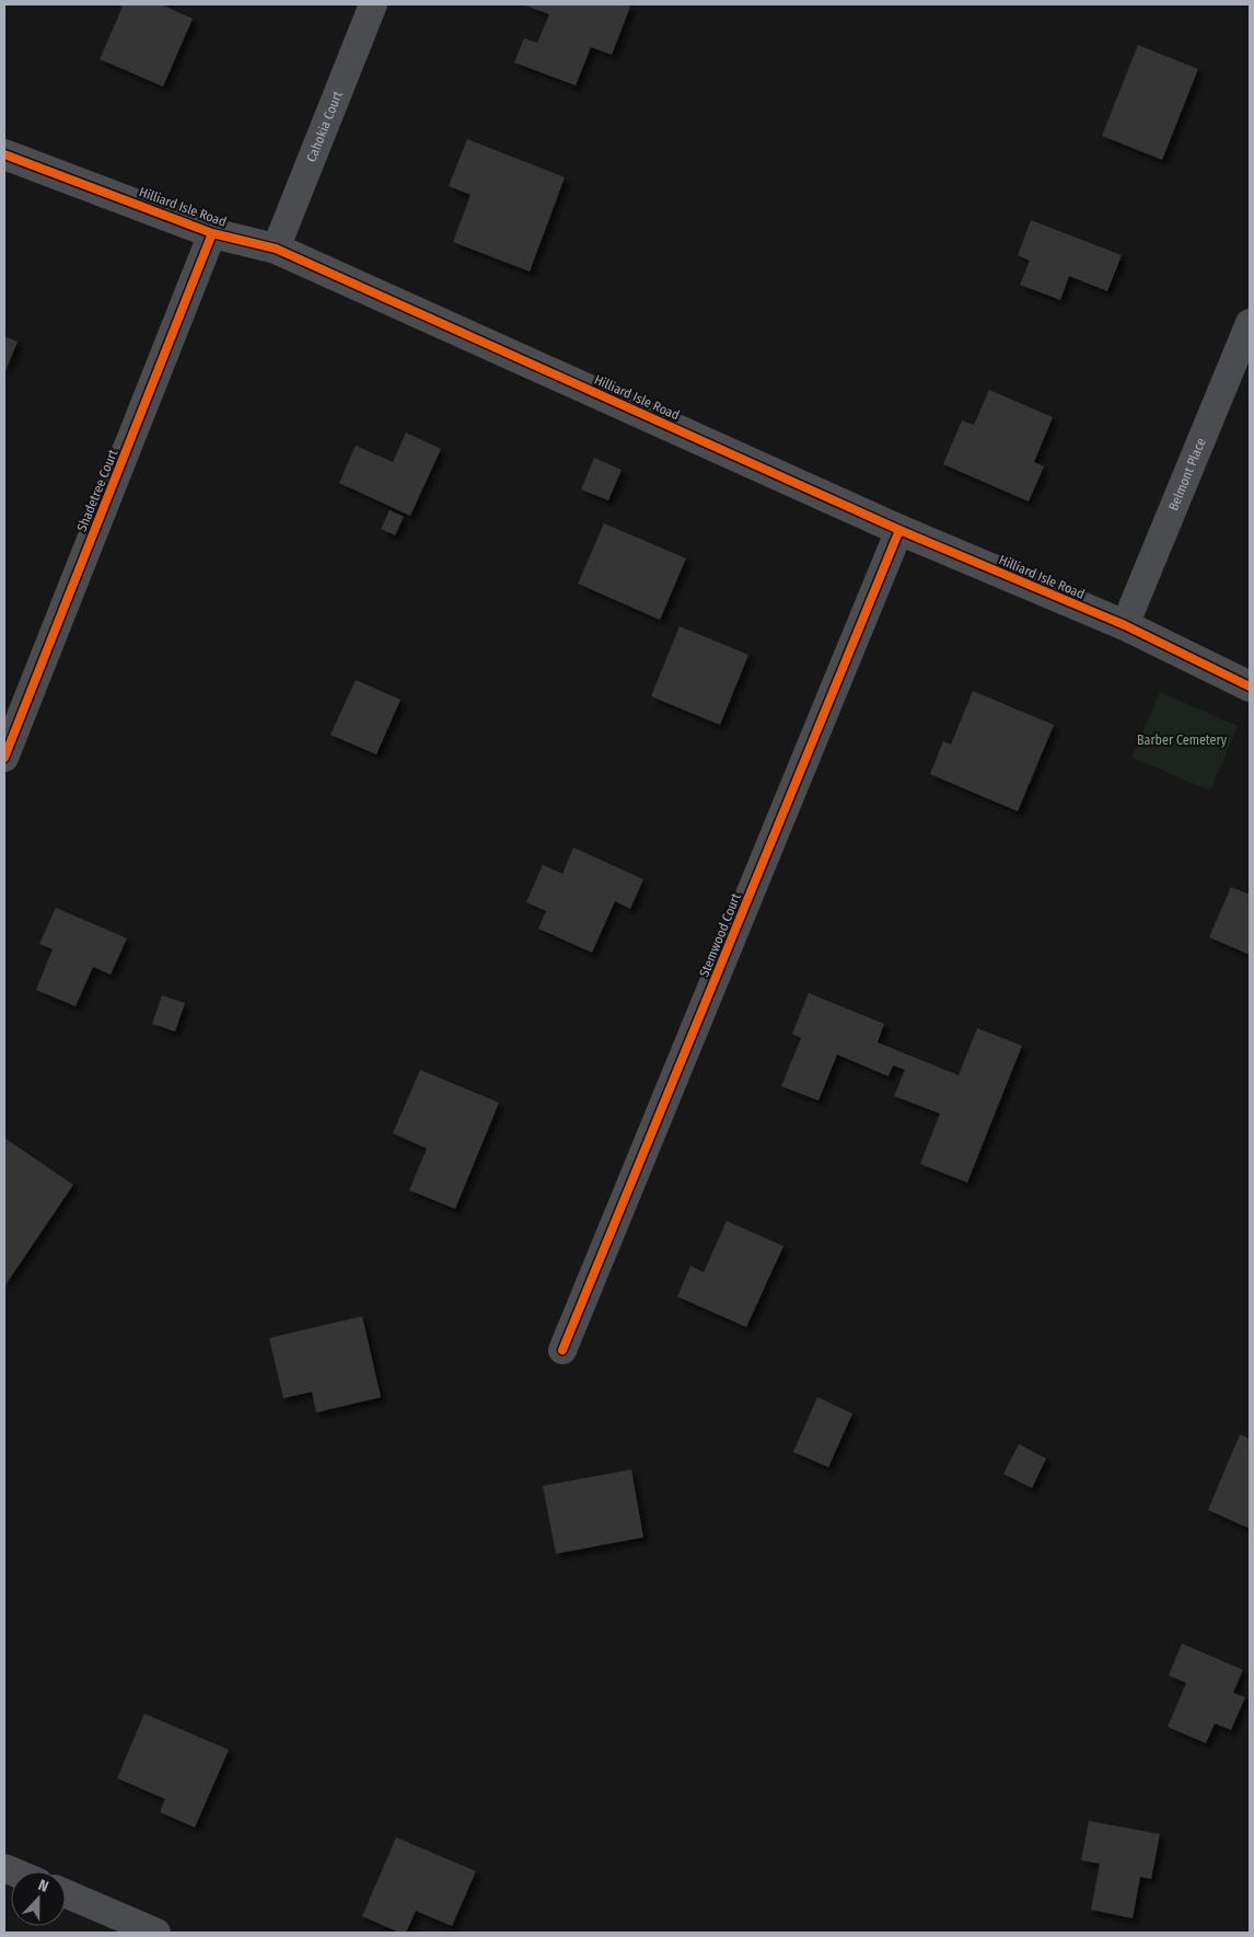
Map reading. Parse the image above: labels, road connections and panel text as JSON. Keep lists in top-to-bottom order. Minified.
{"streets":{"street":["Cahokia Court","Hilliard Isle Road","Belmont Place","Shadetree Court","Stemwood Court"]},"crossings":[["Cahokia Court","Hilliard Isle Road"],["Hilliard Isle Road","Belmont Place"],["Hilliard Isle Road","Shadetree Court"],["Hilliard Isle Road","Stemwood Court"]],"parks":["Barber Cemetery"],"north":"top"}
